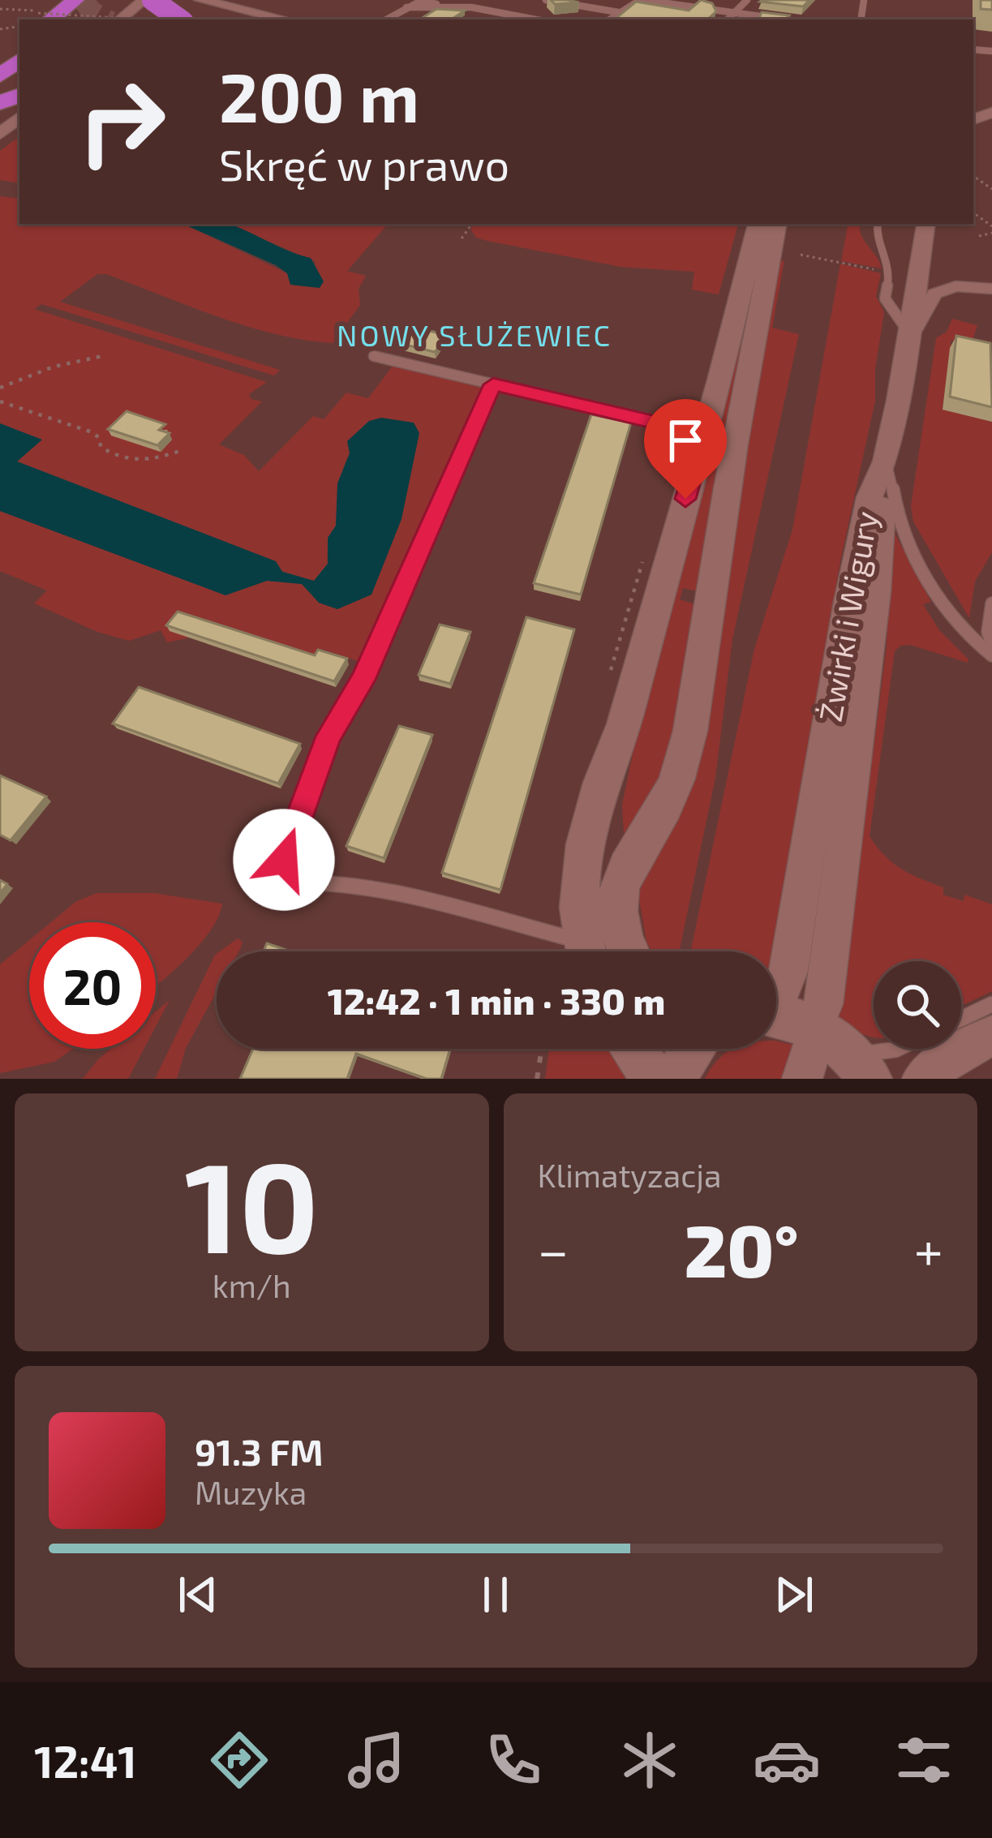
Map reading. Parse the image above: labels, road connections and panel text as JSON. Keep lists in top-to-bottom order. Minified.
{"streets":{"street":["Żwirki i Wigury"]},"districts":["NOWY SŁUŻEWIEC"],"page":{"turn":["200 m","Skręć w prawo"],"limit":"20","trip":"12:42 · 1 min · 330 m","tile":[["10","km/h"],"Klimatyzacja"],"heat":["−","20°","+"],"song":["91.3 FM","Muzyka"],"tabs":"12:41"}}
